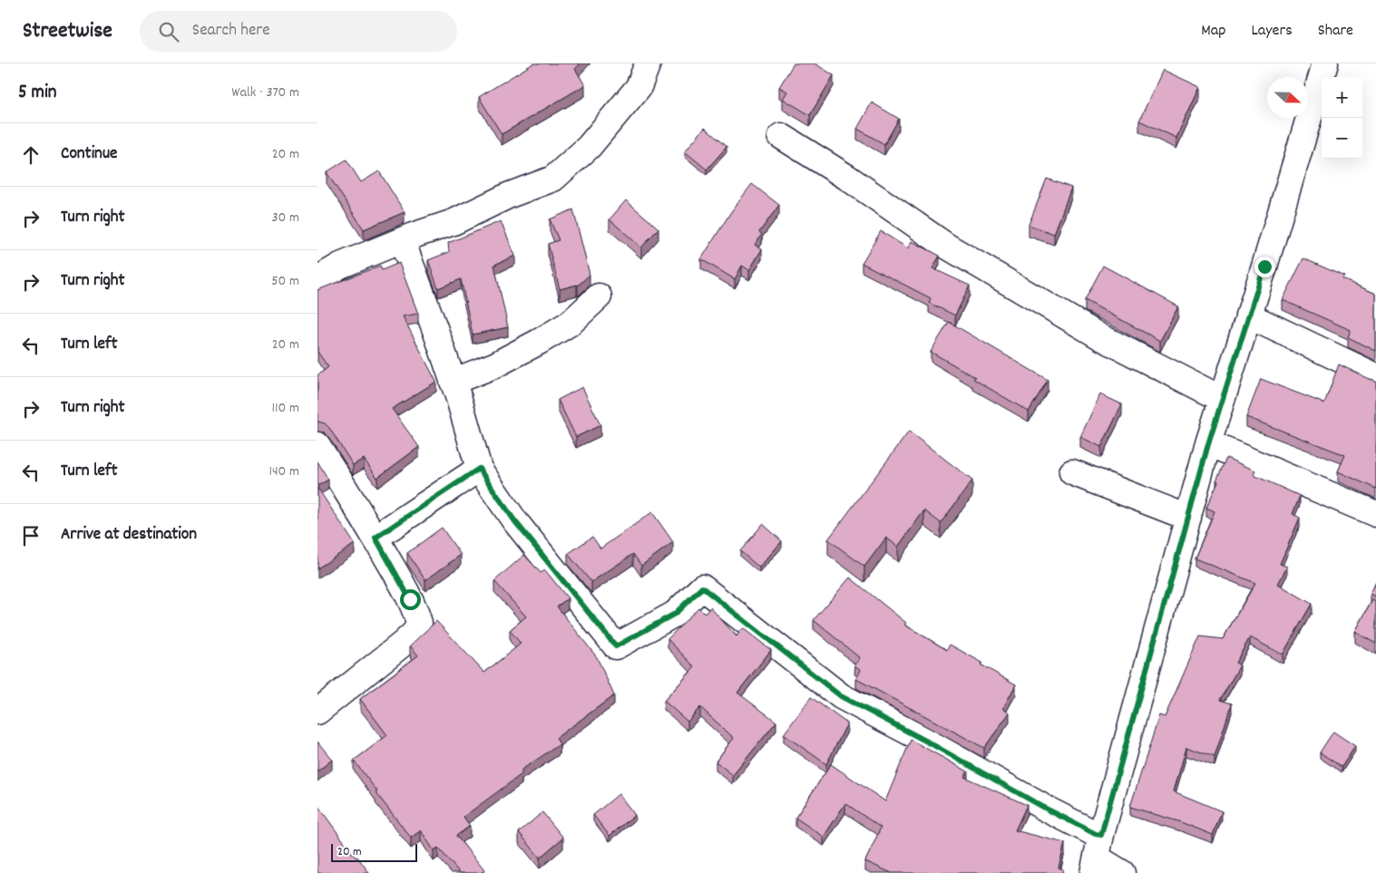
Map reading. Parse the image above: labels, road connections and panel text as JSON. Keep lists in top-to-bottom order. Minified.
{"scale_bar":"20 m","north":"right","page":{"header":"Streetwise","search":"Search here","nav":["Map","Layers","Share"],"heading":["5 min","Walk · 370 m"],"map_buttons":["+","−"],"list":[["Continue","20 m"],["Turn right","30 m"],["Turn right","50 m"],["Turn left","20 m"],["Turn right","110 m"],["Turn left","140 m"],"Arrive at destination"],"scale":"20 m"}}
